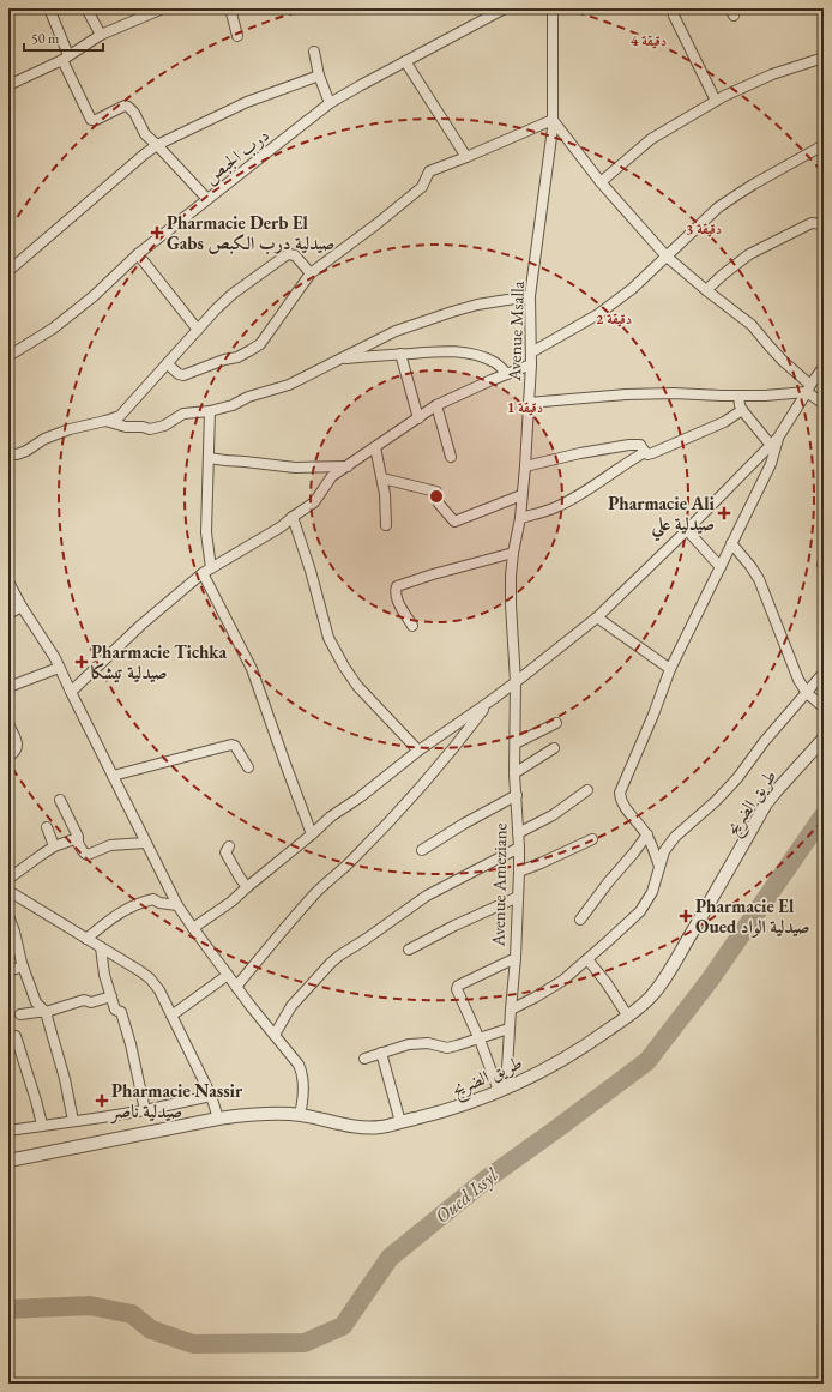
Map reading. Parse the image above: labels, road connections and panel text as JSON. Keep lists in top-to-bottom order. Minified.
{"streets":{"street":["درب الجبص","Avenue Msalla","طريق الضريح","Avenue Ameziane"]},"crossings":[["Avenue Msalla","Avenue Ameziane"],["طريق الضريح","Avenue Ameziane"]],"water":["Oued Issyl"],"places":{"health":["Pharmacie Derb El Gabs صيدلية درب الكبص","Pharmacie Ali صيدلية علي","Pharmacie Tichka صيدلية تيشكا","Pharmacie El Oued صيدلية الواد","Pharmacie Nassir صيدلية ناصر"]},"scale_bar":"50 m","rings":["4 دقيقة","3 دقيقة","2 دقيقة","1 دقيقة"]}
